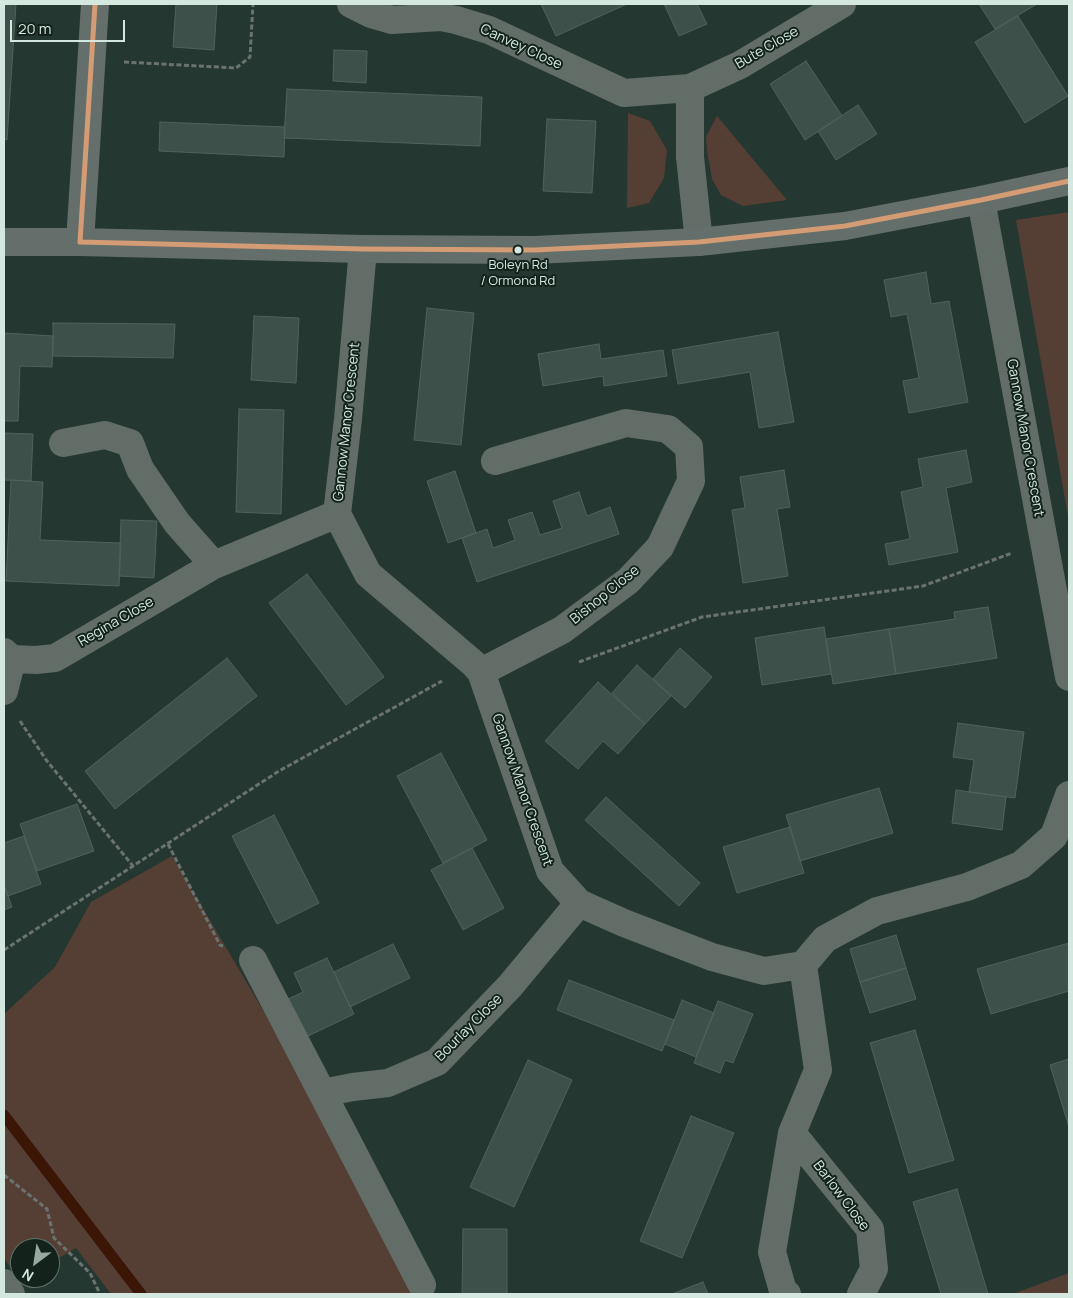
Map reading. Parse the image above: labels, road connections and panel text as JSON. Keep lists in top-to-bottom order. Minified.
{"streets":{"street":["Canvey Close","Bute Close","Gannow Manor Crescent","Bishop Close","Regina Close","Bourlay Close","Barlow Close"]},"crossings":[["Canvey Close","Bute Close"],["Gannow Manor Crescent","Bishop Close"],["Gannow Manor Crescent","Regina Close"],["Gannow Manor Crescent","Bourlay Close"]],"places":["Boleyn Rd / Ormond Rd"],"scale_bar":"20 m","north":"bottom left"}
